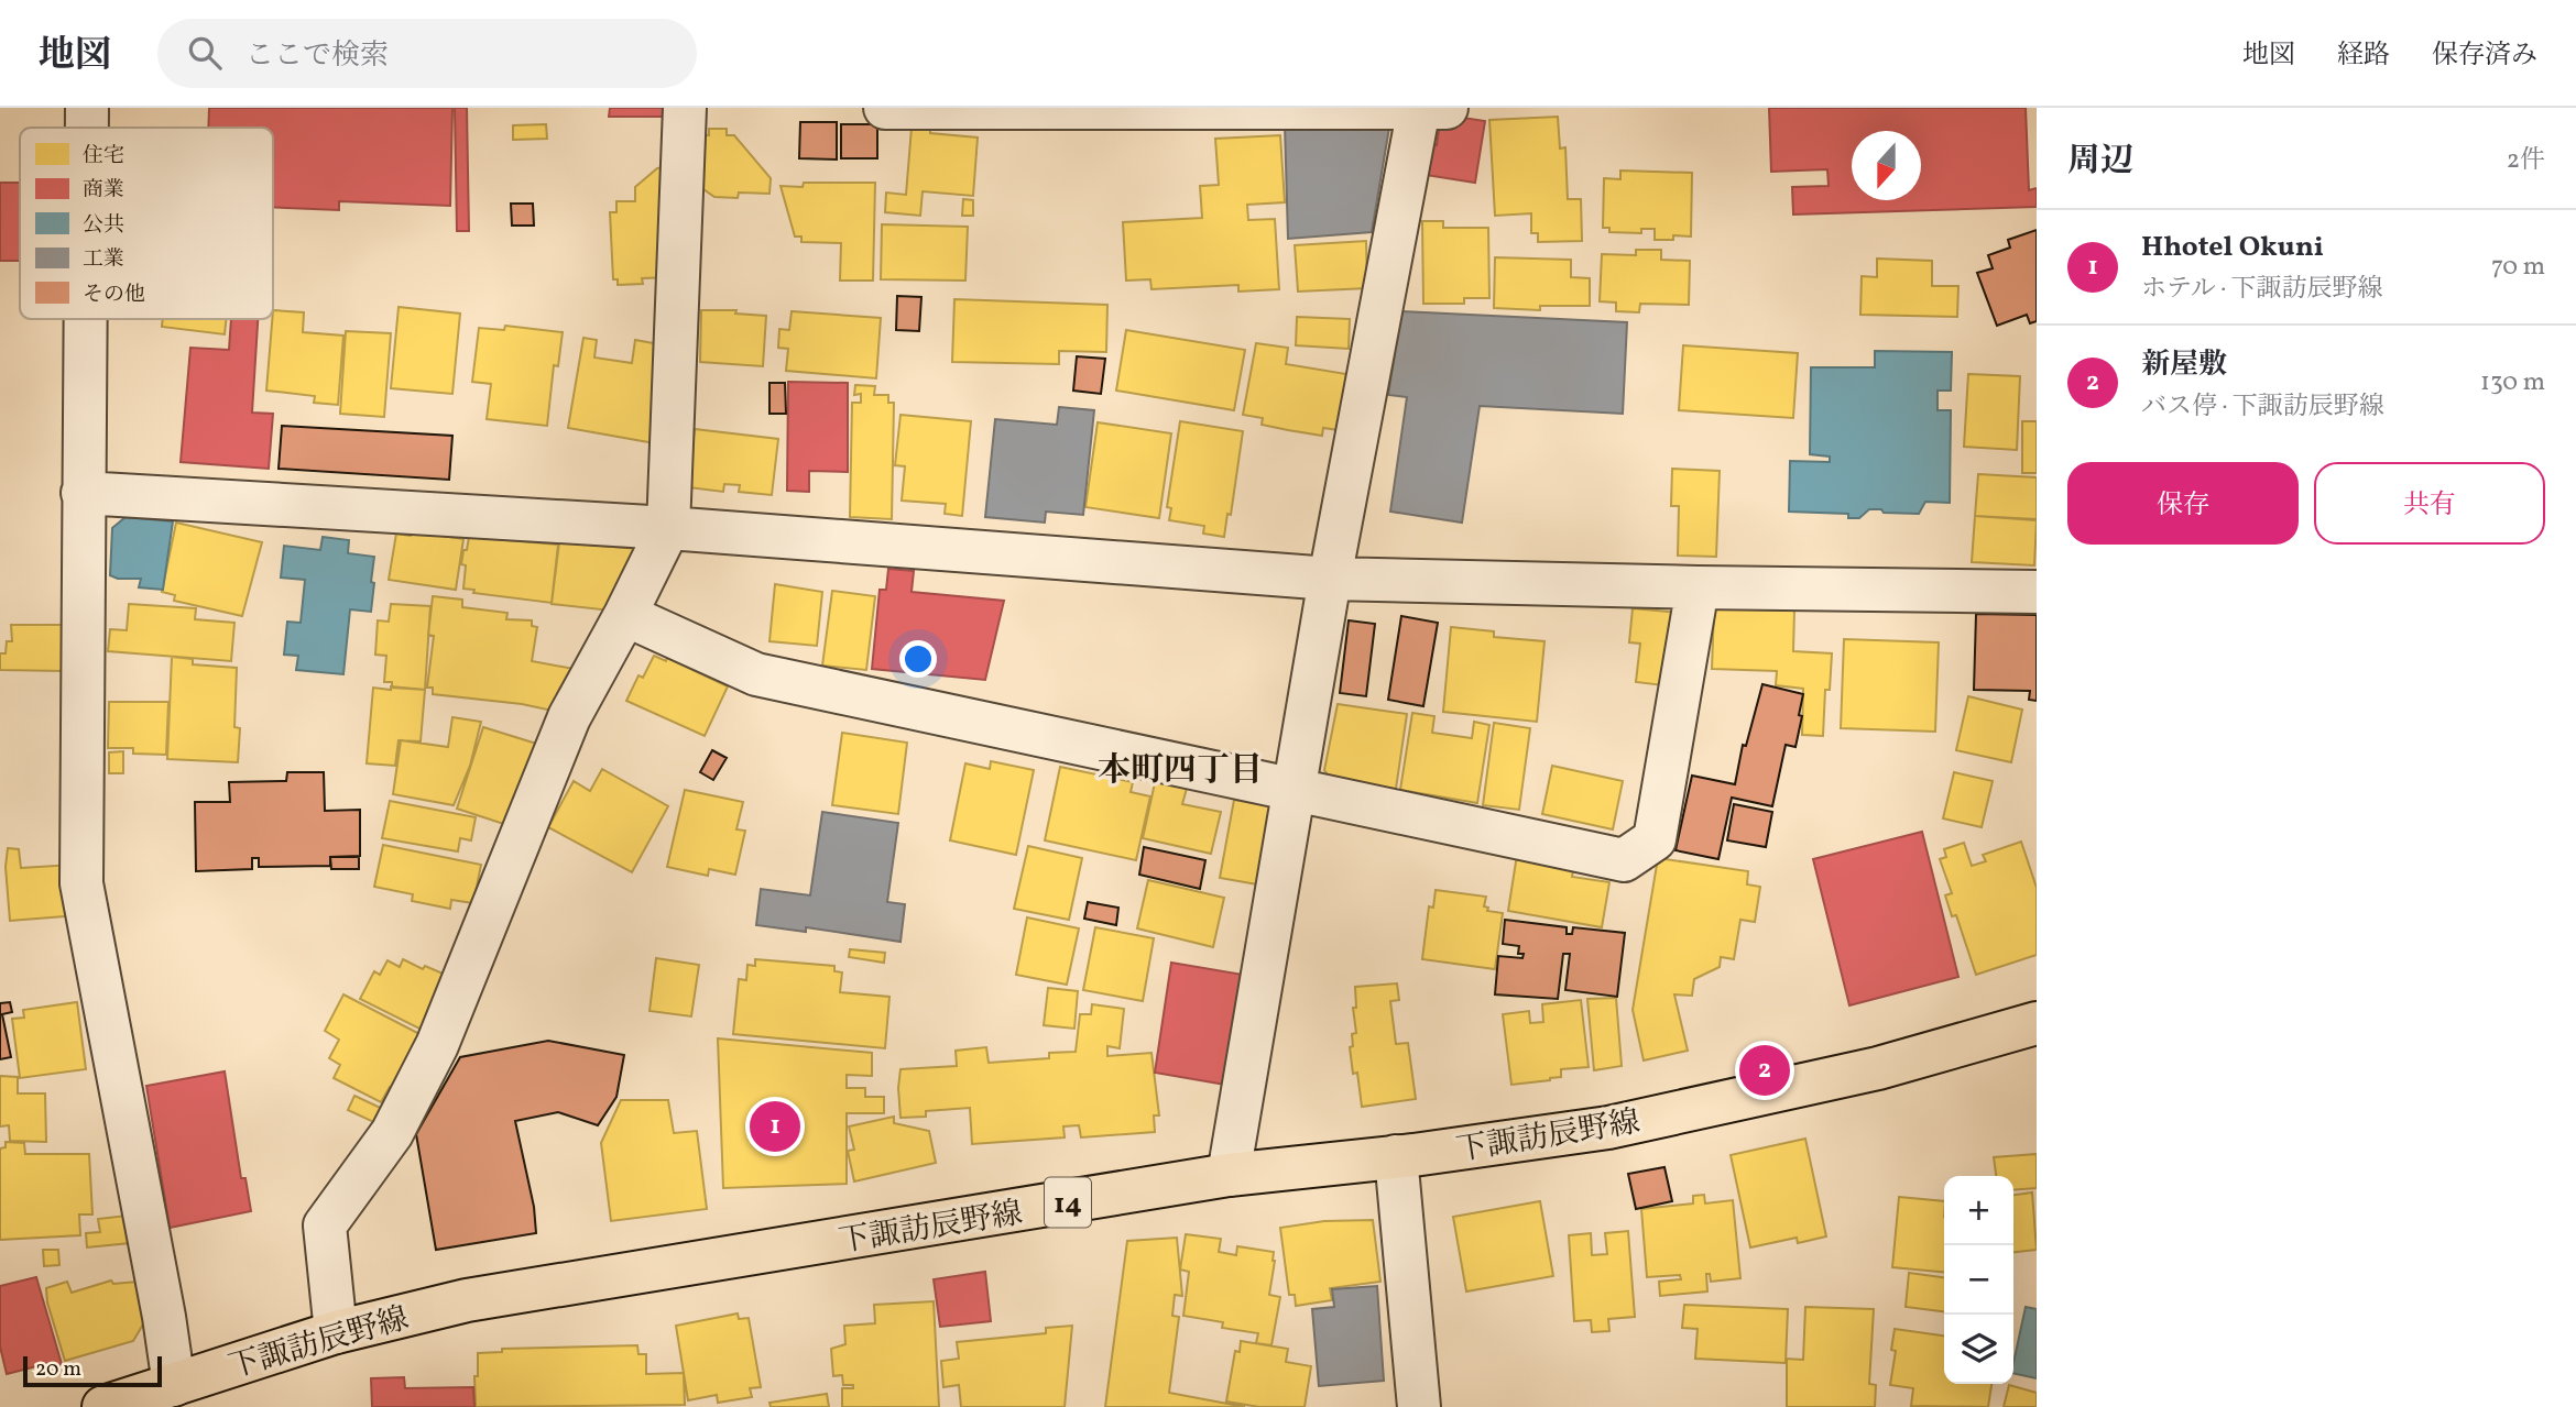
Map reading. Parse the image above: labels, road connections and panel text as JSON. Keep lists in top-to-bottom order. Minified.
{"streets":{"main road":["下諏訪辰野線","14"]},"districts":["本町四丁目"],"legend":["住宅","商業","公共","工業","その他"],"scale_bar":"20 m","north":"bottom","page":{"header":"地図","search":"ここで検索","nav":["地図","経路","保存済み"],"heading":["周辺","2件"],"list":[{"mark":"1","name":"Hhotel Okuni","note":"ホテル · 下諏訪辰野線","value":"70 m"},{"mark":"2","name":"新屋敷","note":"バス停 · 下諏訪辰野線","value":"130 m"}],"buttons":["保存","共有"],"pins":["2","1"],"map_buttons":["+","−"],"scale":"20 m"}}
